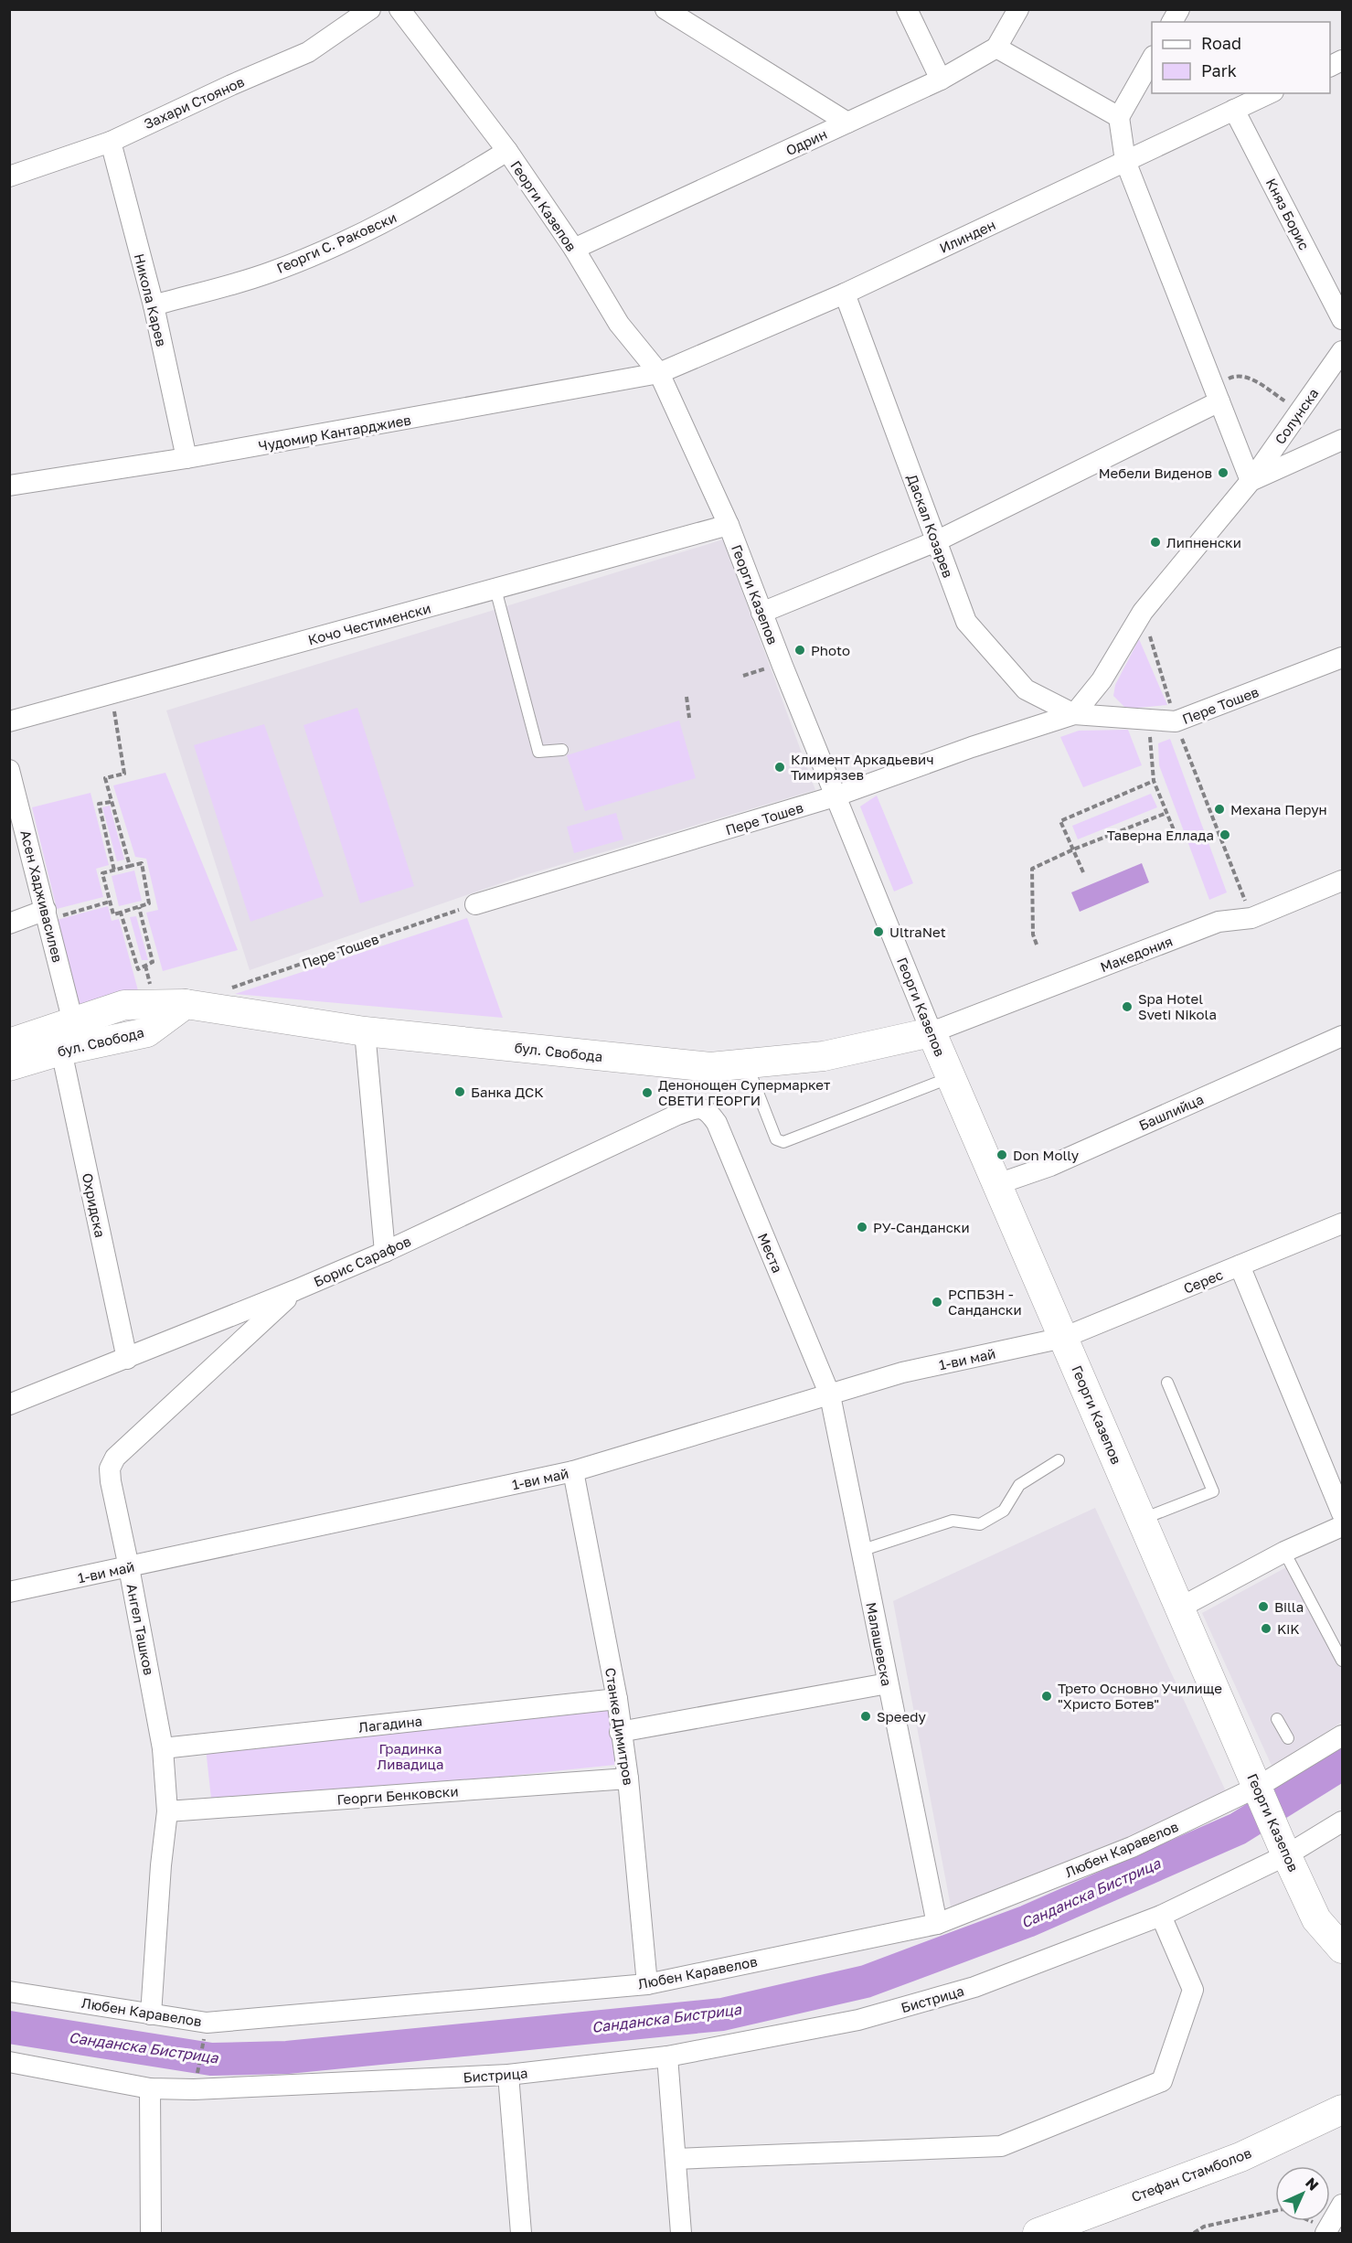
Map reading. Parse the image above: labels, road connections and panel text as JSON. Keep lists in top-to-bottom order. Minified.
{"streets":{"street":["Захари Стоянов","Одрин","Георги Казепов","Княз Борис","Илинден","Георги С. Раковски","Никола Карев","Солунска","Чудомир Кантарджиев","Даскал Козарев","Кочо Честименски","Пере Тошев","Асен Хадживасилев","Македония","бул. Свобода","Башлийца","Охридска","Места","Борис Сарафов","Серес","1-ви май","Ангел Ташков","Малашевска","Лагадина","Станке Димитров","Георги Бенковски","Любен Каравелов","Бистрица","Стефан Стамболов"]},"crossings":[["Захари Стоянов","Никола Карев"],["Одрин","Георги Казепов"],["Георги Казепов","Илинден"],["Георги Казепов","Георги С. Раковски"],["Георги Казепов","Чудомир Кантарджиев"],["Георги Казепов","Кочо Честименски"],["Георги Казепов","Пере Тошев"],["Георги Казепов","Македония"],["Георги Казепов","бул. Свобода"],["Георги Казепов","Башлийца"],["Георги Казепов","Серес"],["Георги Казепов","1-ви май"],["Георги Казепов","Любен Каравелов"],["Георги Казепов","Бистрица"],["Княз Борис","Илинден"],["Илинден","Чудомир Кантарджиев"],["Илинден","Даскал Козарев"],["Георги С. Раковски","Никола Карев"],["Никола Карев","Чудомир Кантарджиев"],["Солунска","Даскал Козарев"],["Солунска","Пере Тошев"],["Даскал Козарев","Пере Тошев"],["Асен Хадживасилев","бул. Свобода"],["Македония","бул. Свобода"],["бул. Свобода","Охридска"],["Охридска","Борис Сарафов"],["Места","Борис Сарафов"],["Места","1-ви май"],["Места","Малашевска"],["Борис Сарафов","Ангел Ташков"],["Серес","1-ви май"],["1-ви май","Ангел Ташков"],["1-ви май","Малашевска"],["1-ви май","Станке Димитров"],["Ангел Ташков","Лагадина"],["Ангел Ташков","Георги Бенковски"],["Ангел Ташков","Любен Каравелов"],["Малашевска","Любен Каравелов"],["Лагадина","Станке Димитров"],["Станке Димитров","Георги Бенковски"],["Станке Димитров","Любен Каравелов"]],"water":["Санданска Бистрица"],"parks":["Градинка Ливадица"],"places":["Мебели Виденов","Липненски","Photo","Климент Аркадьевич Тимирязев","Механа Перун","Таверна Еллада","UltraNet","Spa Hotel Sveti Nikola","Банка ДСК","Денонощен Супермаркет СВЕТИ ГЕОРГИ","Don Molly","РУ-Сандански","РСПБЗН - Сандански","Billa","KiK","Трето Основно Училище \"Христо Ботев\"","Speedy"],"legend":["Road","Park"],"north":"top right"}
